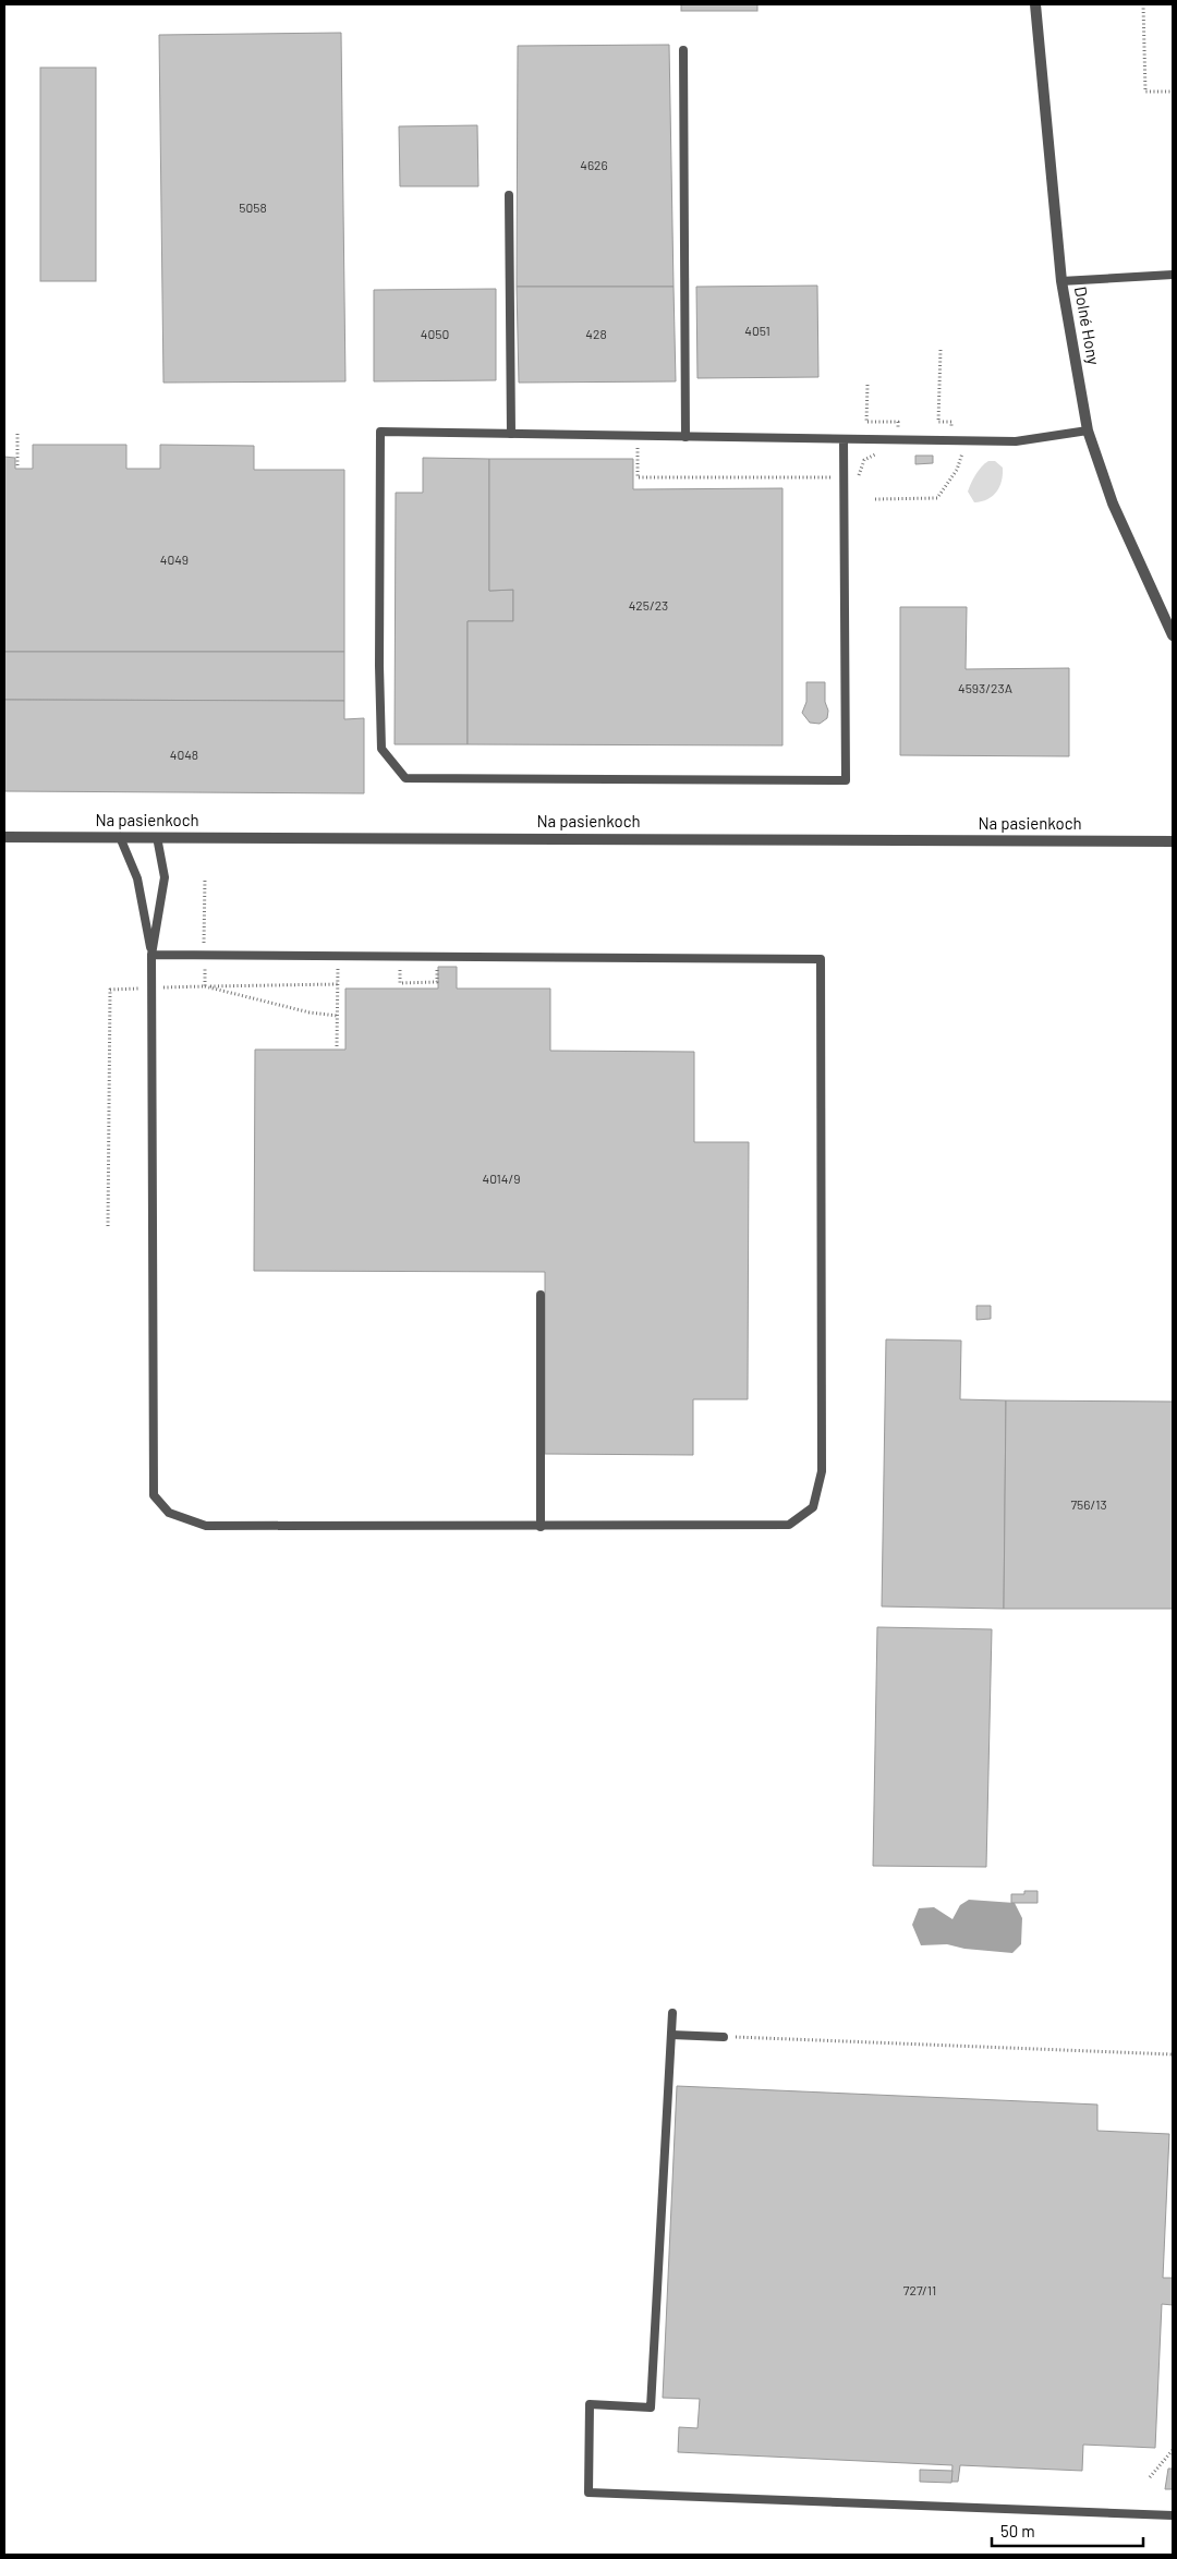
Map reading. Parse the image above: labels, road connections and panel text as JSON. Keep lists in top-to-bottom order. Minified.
{"streets":{"street":["Dolné Hony","Na pasienkoch"]},"house_numbers":["4626","5058","4051","4050","428","4049","425/23","4593/23A","4048","4014/9","756/13","727/11"],"scale_bar":"50 m"}
